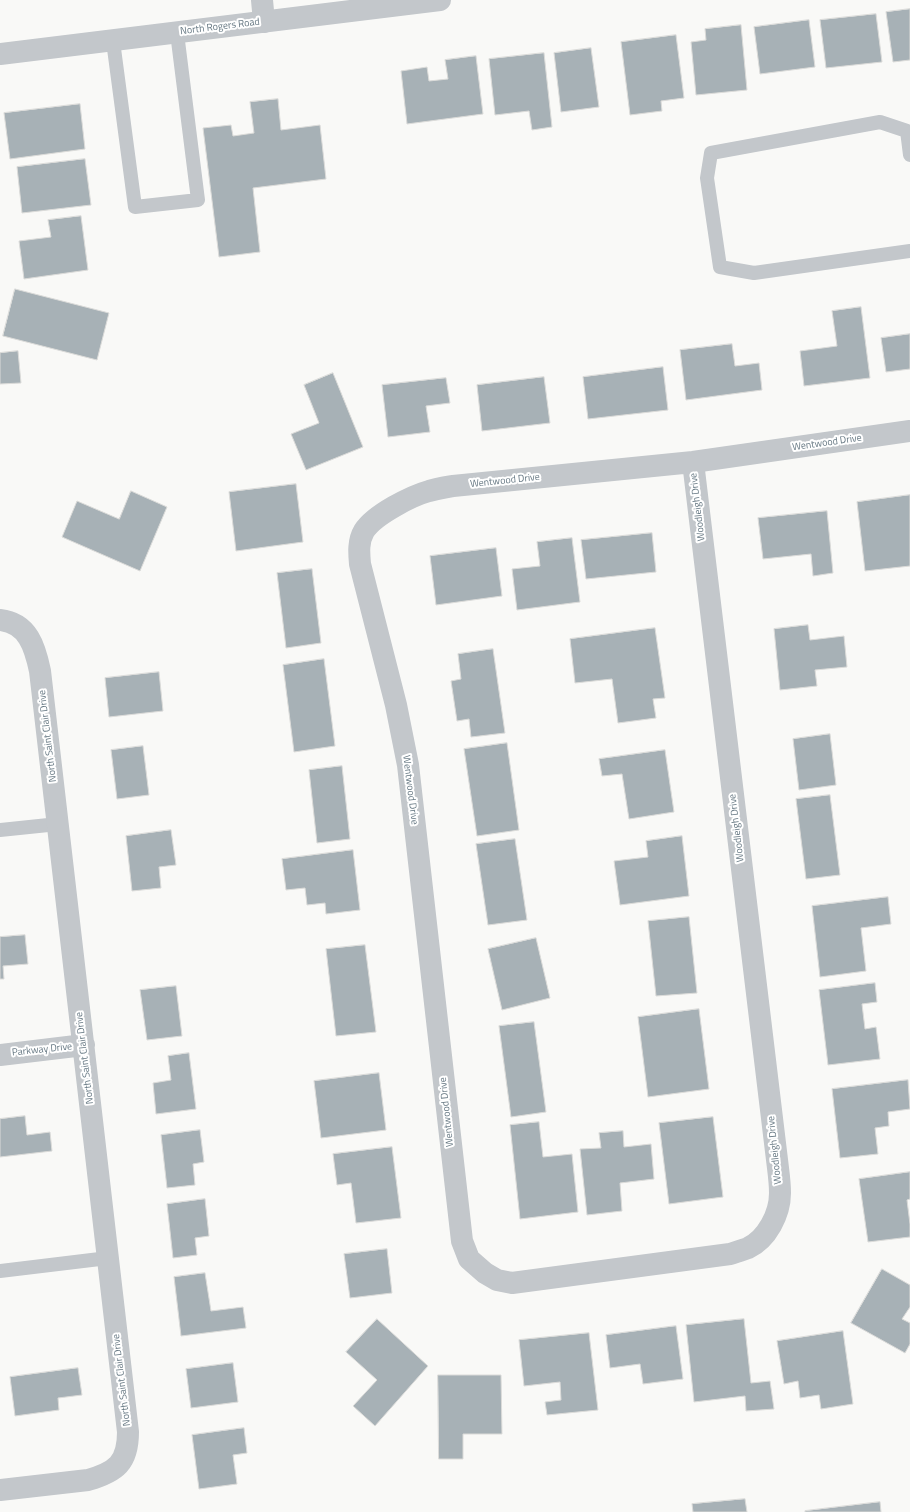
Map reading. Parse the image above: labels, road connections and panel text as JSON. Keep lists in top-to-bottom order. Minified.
{"streets":{"street":["North Rogers Road","Wentwood Drive","Woodleigh Drive","North Saint Clair Drive","Parkway Drive"]},"crossings":[["Wentwood Drive","Woodleigh Drive"],["North Saint Clair Drive","Parkway Drive"]]}
